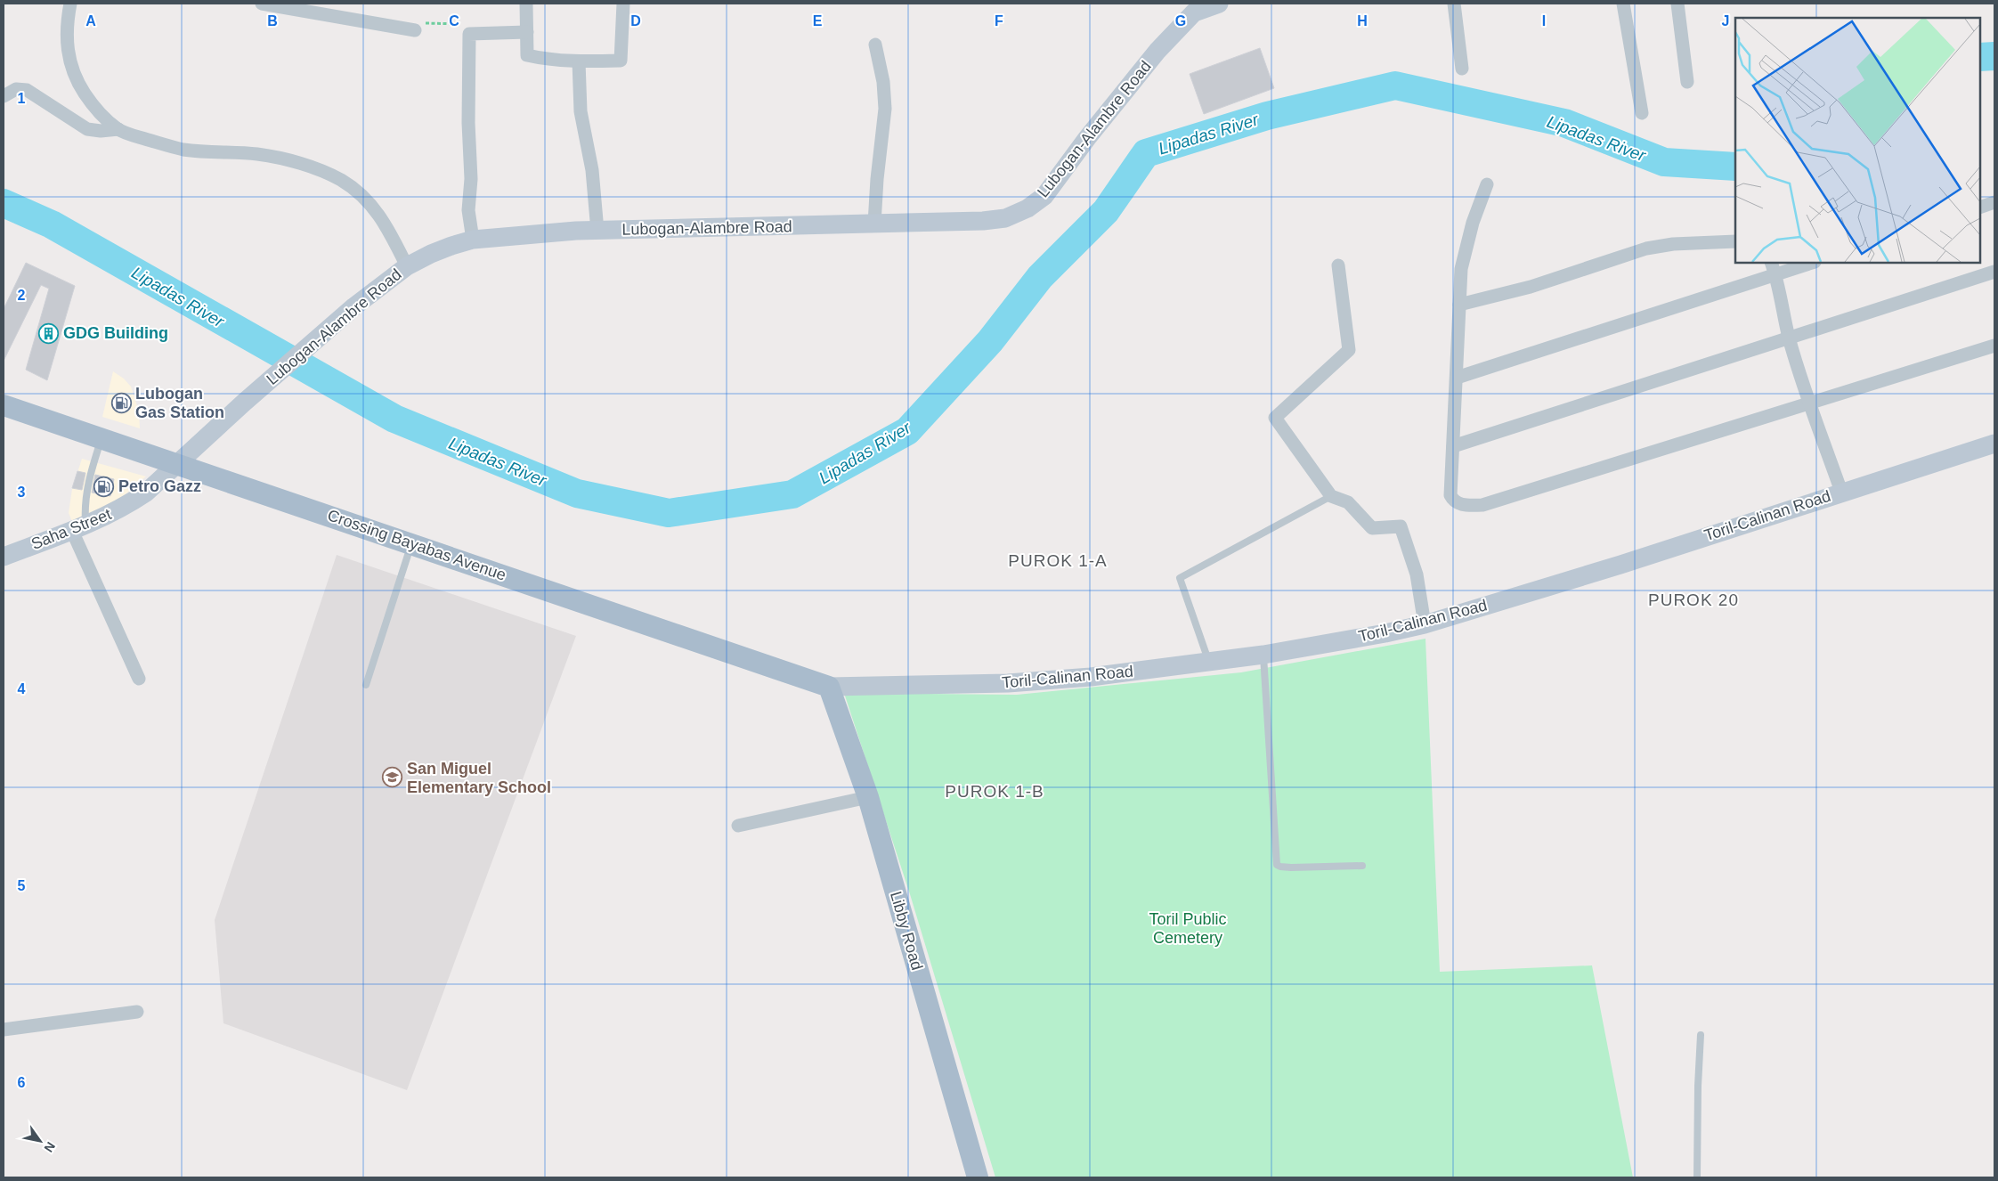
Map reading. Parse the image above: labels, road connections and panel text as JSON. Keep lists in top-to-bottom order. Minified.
{"streets":{"main road":["Crossing Bayabas Avenue","Libby Road"],"street":["Lubogan-Alambre Road","Toril-Calinan Road","Saha Street"]},"crossings":[["Lubogan-Alambre Road","Saha Street"],["Lubogan-Alambre Road","Crossing Bayabas Avenue"],["Toril-Calinan Road","Crossing Bayabas Avenue"],["Toril-Calinan Road","Libby Road"],["Saha Street","Crossing Bayabas Avenue"],["Crossing Bayabas Avenue","Libby Road"]],"districts":["PUROK 1-A","PUROK 20","PUROK 1-B"],"water":["Lipadas River"],"parks":["Toril Public Cemetery"],"places":{"building":["GDG Building"],"fuel station":["Lubogan Gas Station","Petro Gazz"],"school or university":["San Miguel Elementary School"]},"north":"bottom right","grid":{"columns":["A","B","C","D","E","F","G","H","I","J"],"rows":["1","2","3","4","5","6"]}}
